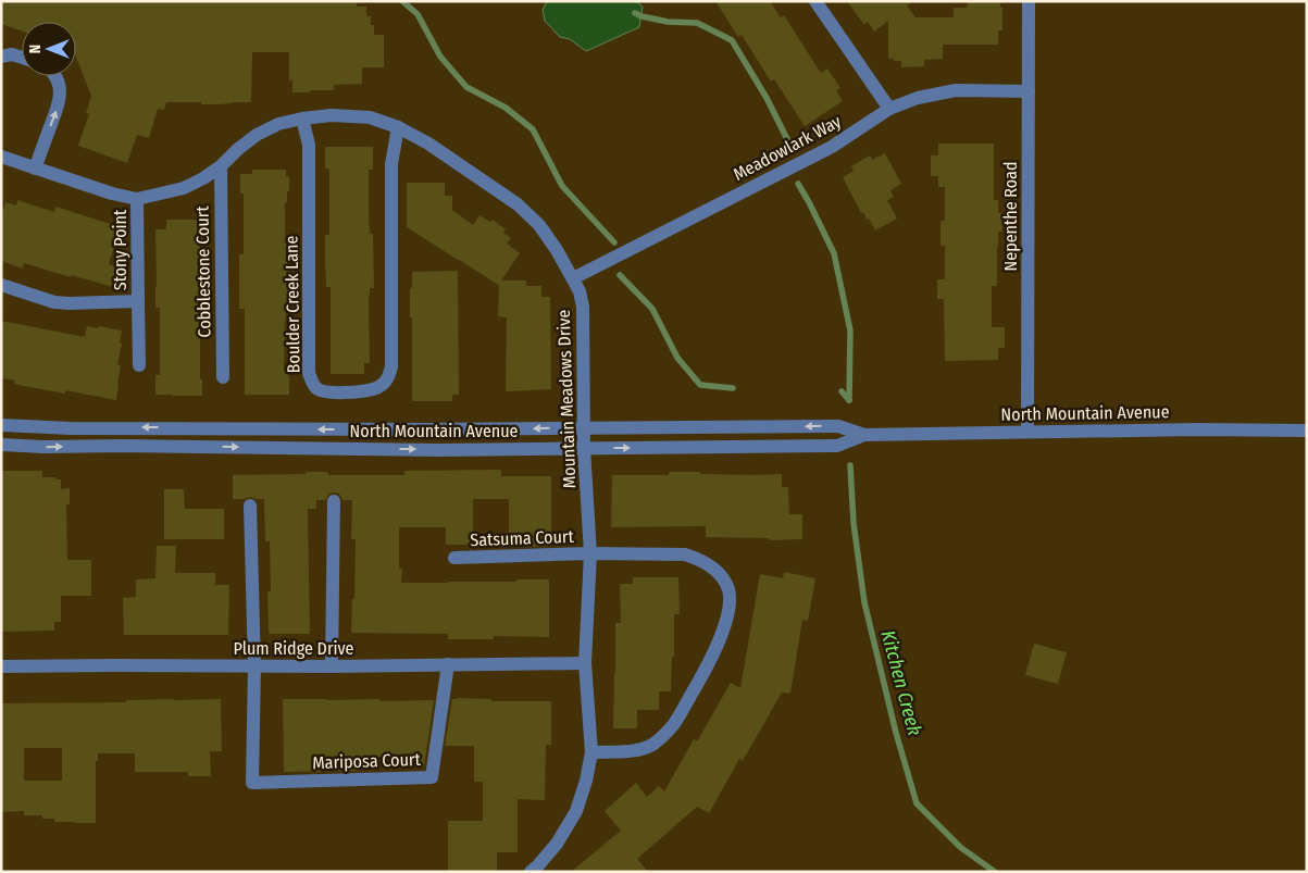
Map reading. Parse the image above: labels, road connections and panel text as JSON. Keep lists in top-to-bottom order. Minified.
{"streets":{"street":["Meadowlark Way","Nepenthe Road","Stony Point","Cobblestone Court","Boulder Creek Lane","Mountain Meadows Drive","North Mountain Avenue","Satsuma Court","Plum Ridge Drive","Mariposa Court"]},"crossings":[["Meadowlark Way","Nepenthe Road"],["Meadowlark Way","Mountain Meadows Drive"],["Nepenthe Road","North Mountain Avenue"],["Stony Point","Mountain Meadows Drive"],["Cobblestone Court","Mountain Meadows Drive"],["Boulder Creek Lane","Mountain Meadows Drive"],["Mountain Meadows Drive","North Mountain Avenue"],["Mountain Meadows Drive","Satsuma Court"],["Mountain Meadows Drive","Plum Ridge Drive"],["Plum Ridge Drive","Mariposa Court"]],"water":["Kitchen Creek"],"north":"left"}
